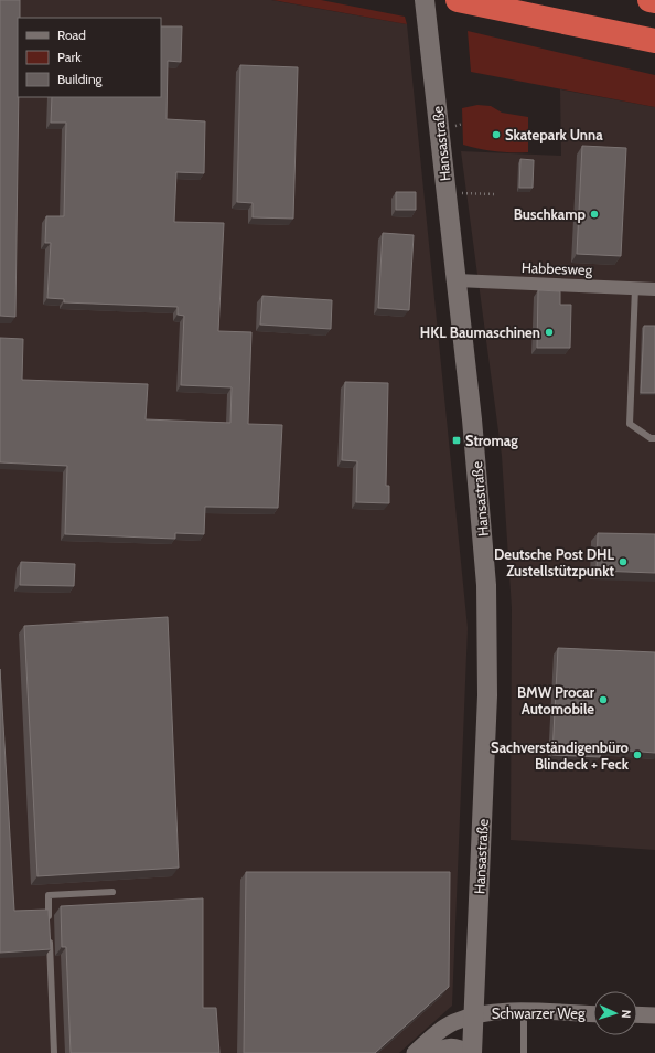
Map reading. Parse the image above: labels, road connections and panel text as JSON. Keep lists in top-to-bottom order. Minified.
{"streets":{"main road":["Hansastraße"],"street":["Habbesweg","Schwarzer Weg"]},"crossings":[["Hansastraße","Habbesweg"],["Hansastraße","Schwarzer Weg"]],"places":{"other":["Skatepark Unna","Buschkamp","HKL Baumaschinen","Deutsche Post DHL Zustellstützpunkt","BMW Procar Automobile","Sachverständigenbüro Blindeck + Feck"],"transit":["Stromag"]},"legend":["Road","Park","Building"],"north":"right"}
